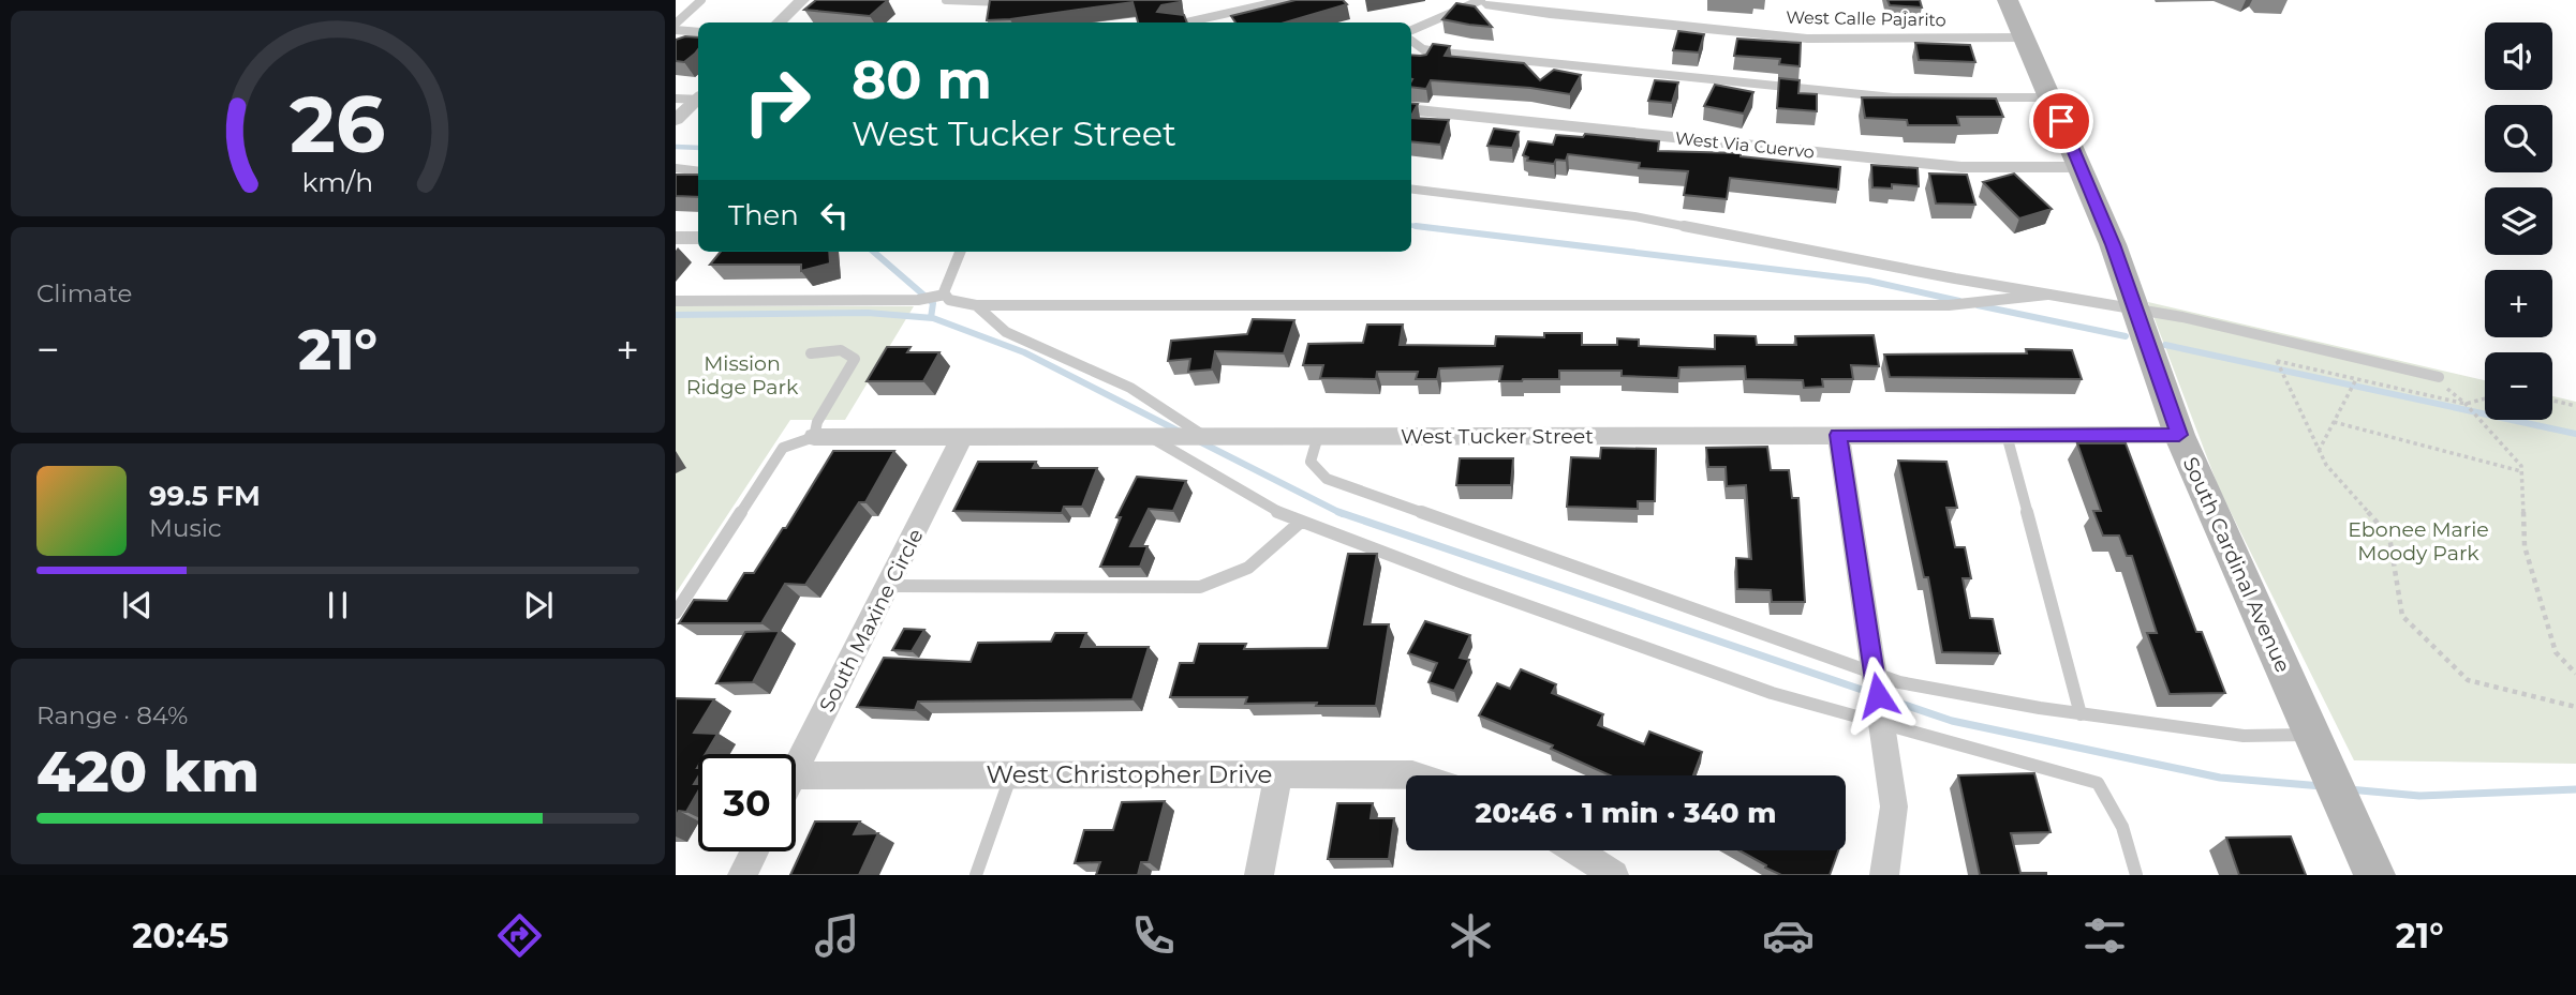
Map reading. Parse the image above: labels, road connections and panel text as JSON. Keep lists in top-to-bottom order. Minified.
{"streets":{"main road":["South Cardinal Avenue"],"street":["West Calle Pajarito","West Via Cuervo","West Tucker Street","South Maxine Circle","West Christopher Drive"]},"crossings":[["West Calle Pajarito","South Cardinal Avenue"],["West Via Cuervo","South Cardinal Avenue"],["West Tucker Street","South Cardinal Avenue"],["West Tucker Street","South Maxine Circle"]],"parks":["Mission Ridge Park","Ebonee Marie Moody Park"],"page":{"map_buttons":["+","−"],"turn":["80 m","West Tucker Street"],"then":"Then","tile":["Climate",["Range · 84%","420 km"]],"heat":["−","21°","+"],"song":["99.5 FM","Music"],"limit":"30","trip":"20:46 · 1 min · 340 m","tabs":["20:45","21°"],"gauge":["26","km/h"]}}
